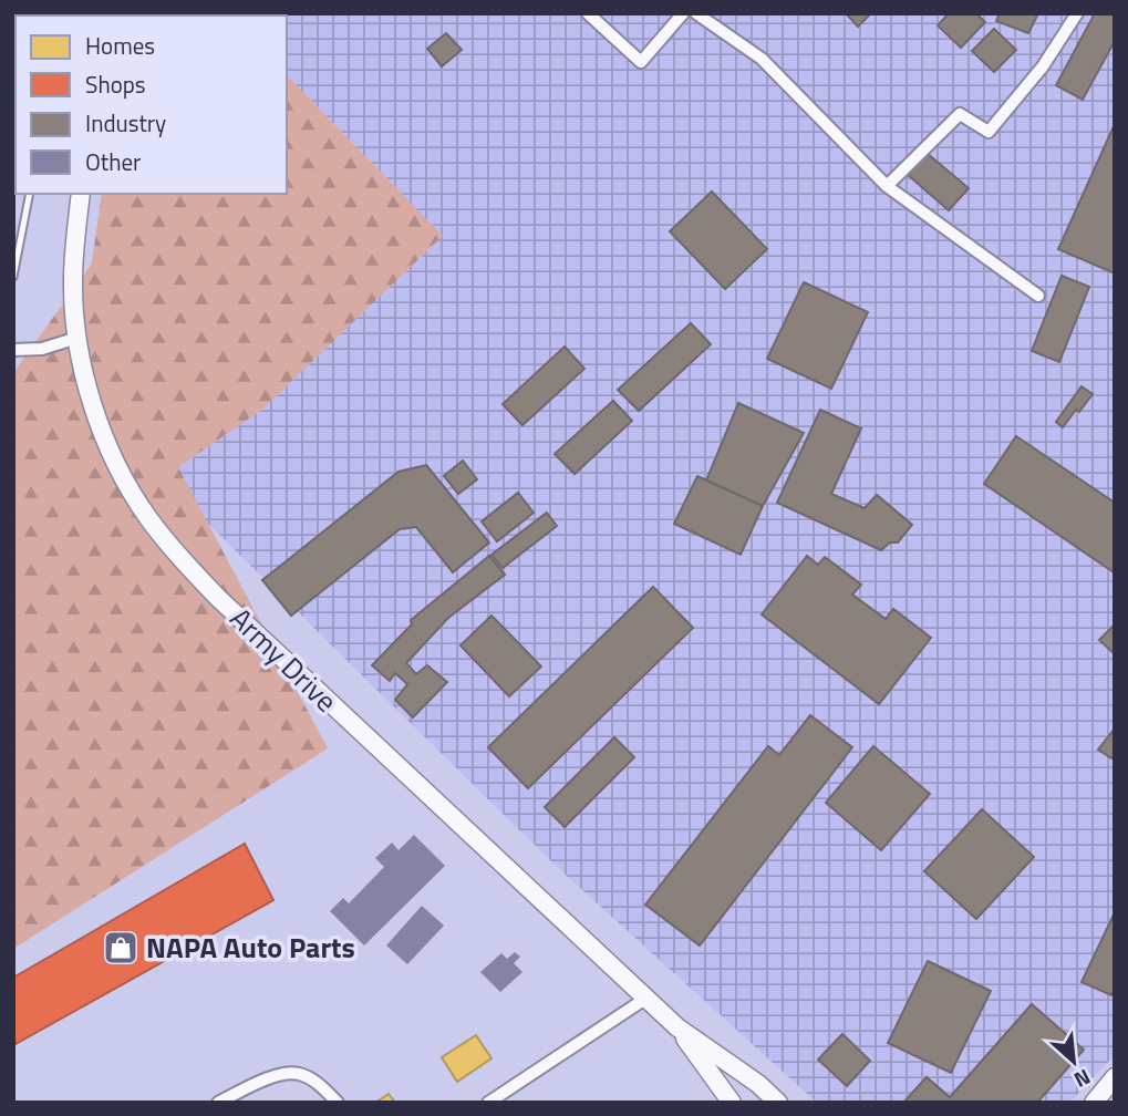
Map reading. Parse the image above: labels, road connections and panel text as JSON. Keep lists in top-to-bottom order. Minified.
{"streets":{"main road":["Army Drive"]},"places":{"shop":["NAPA Auto Parts"]},"legend":["Homes","Shops","Industry","Other"],"north":"bottom right"}
